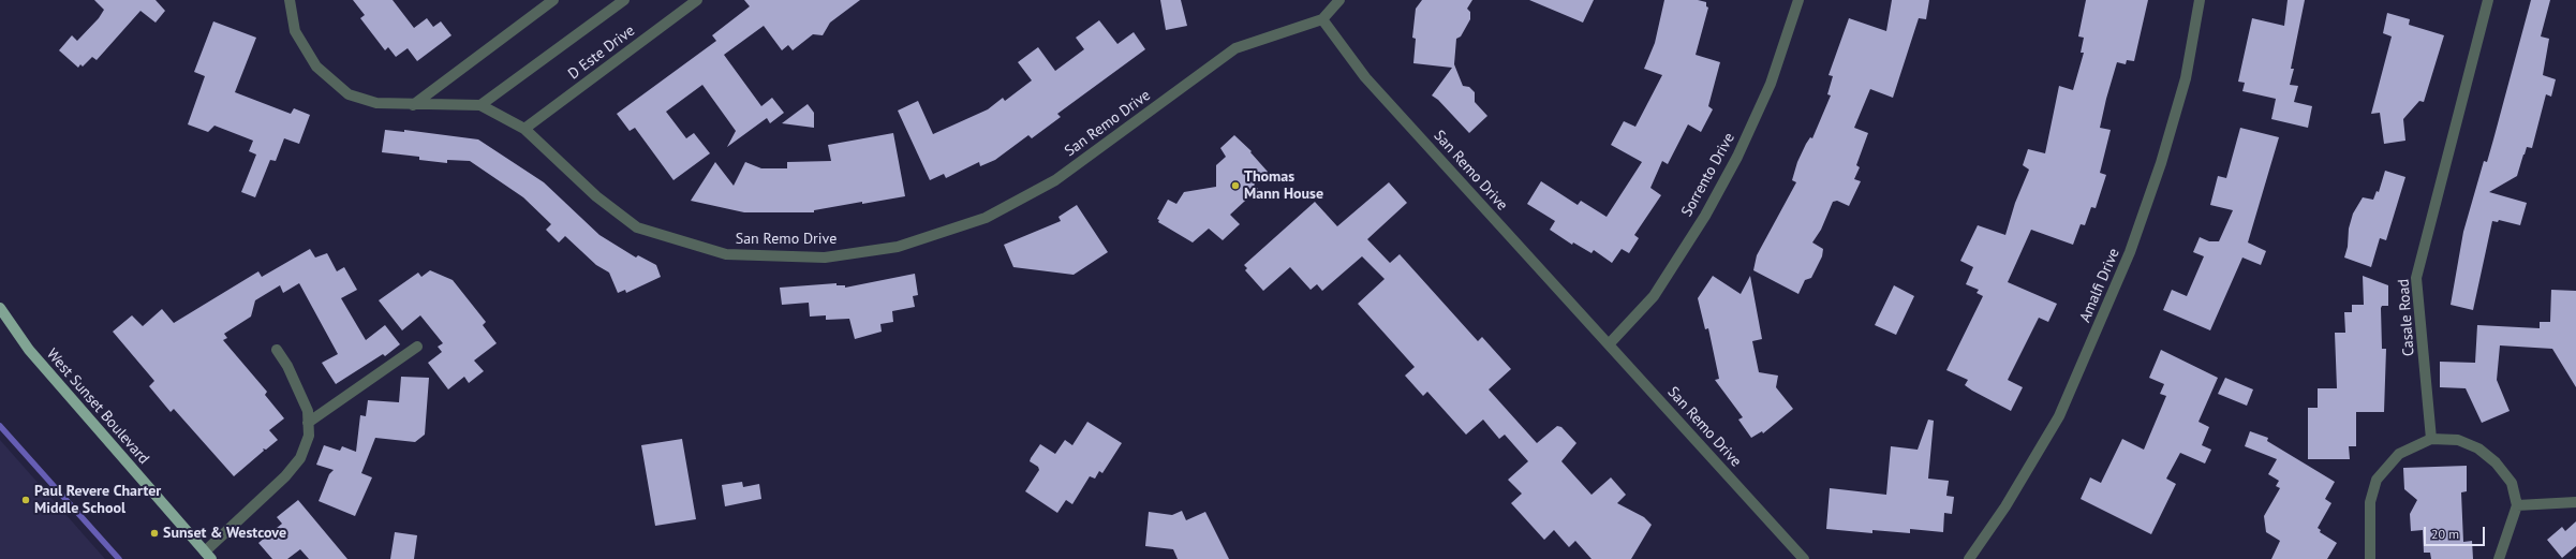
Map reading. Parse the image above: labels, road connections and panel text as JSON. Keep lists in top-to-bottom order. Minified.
{"streets":{"main road":["West Sunset Boulevard"],"street":["D Este Drive","San Remo Drive","Sorrento Drive","Amalfi Drive","Casale Road"]},"crossings":[["D Este Drive","San Remo Drive"],["San Remo Drive","Sorrento Drive"]],"places":["Thomas Mann House","Paul Revere Charter Middle School","Sunset & Westcove"],"scale_bar":"20 m"}
